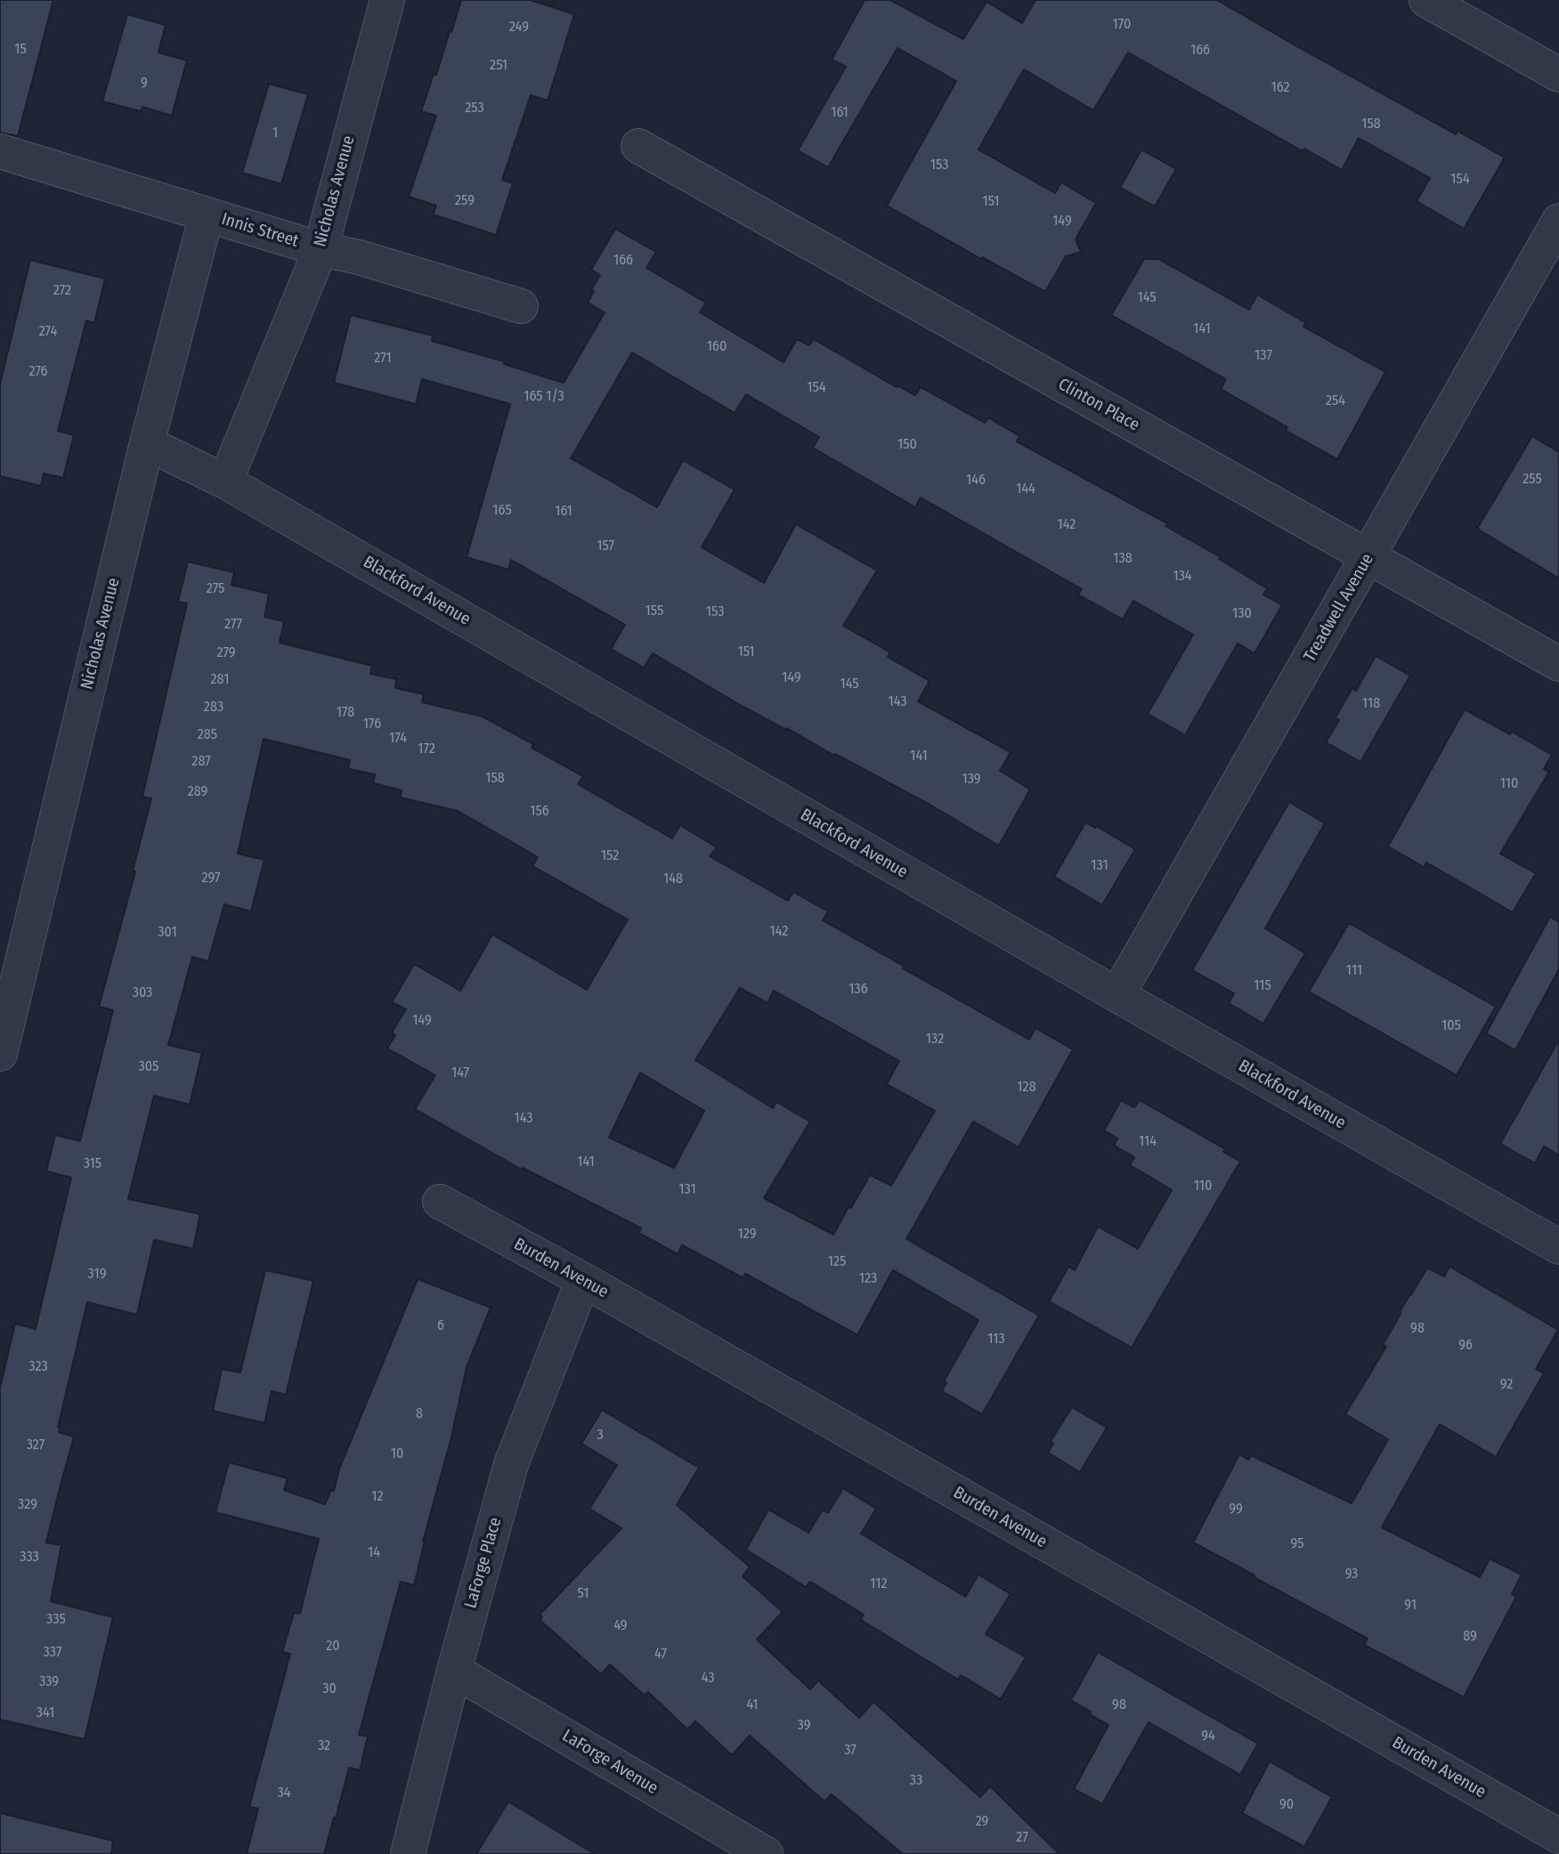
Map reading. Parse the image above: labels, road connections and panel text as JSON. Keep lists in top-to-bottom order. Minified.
{"streets":{"street":["Nicholas Avenue","Innis Street","Clinton Place","Blackford Avenue","Treadwell Avenue","Burden Avenue","LaForge Place","LaForge Avenue"]},"crossings":[["Nicholas Avenue","Innis Street"],["Nicholas Avenue","Blackford Avenue"],["Clinton Place","Treadwell Avenue"],["Blackford Avenue","Treadwell Avenue"],["Burden Avenue","LaForge Place"],["LaForge Place","LaForge Avenue"]],"house_numbers":["170","249","15","166","251","9","162","253","161","158","1","153","154","259","151","149","166","272","145","141","274","160","137","271","276","154","165 1/3","254","150","255","146","144","165","161","142","157","138","134","275","155","153","130","277","151","279","149","281","145","143","118","283","178","176","285","174","172","141","287","158","139","110","289","156","152","131","297","148","142","301","111","115","136","303","149","105","132","305","147","128","143","114","141","315","110","131","129","125","319","123","6","98","113","96","323","92","8","3","327","10","12","329","99","95","14","333","93","112","51","91","335","49","89","20","337","47","43","339","30","41","98","341","39","94","32","37","33","34","90","29","27"]}
